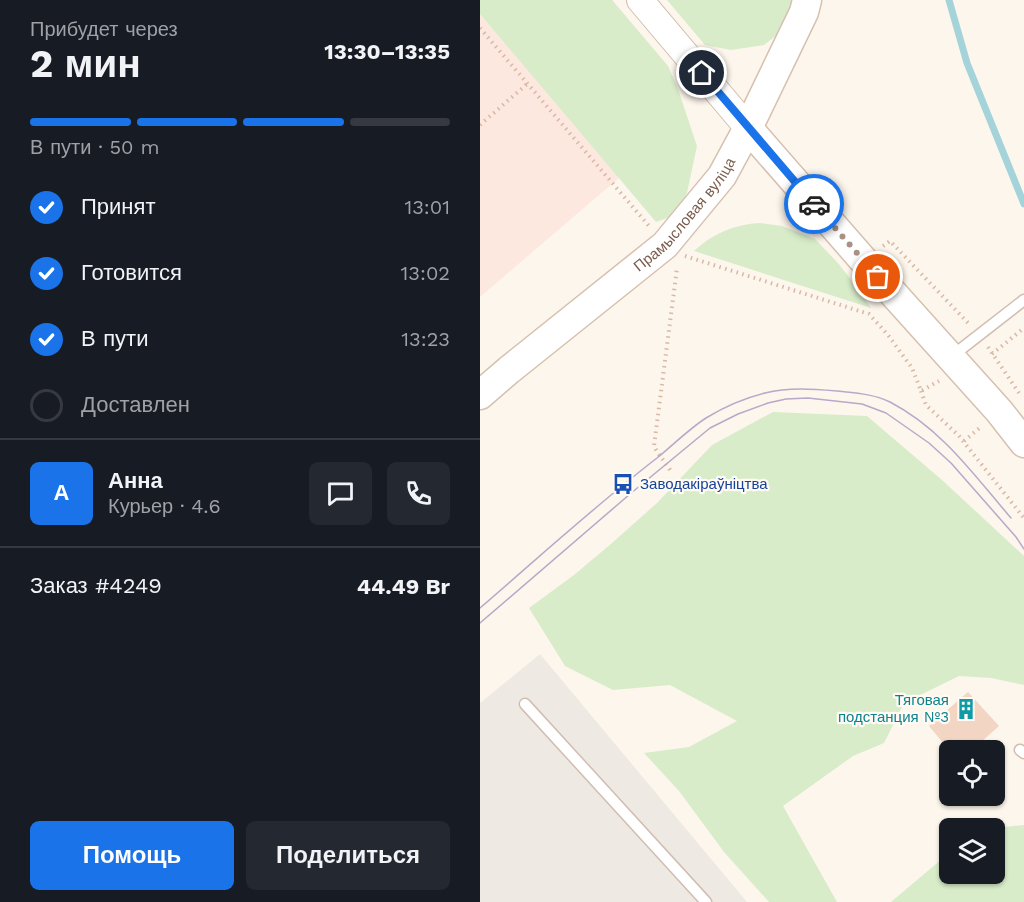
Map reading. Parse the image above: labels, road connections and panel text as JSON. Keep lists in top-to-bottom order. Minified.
{"streets":{"main road":["Прамысловая вуліца"]},"places":{"bus stop":["Заводакіраўніцтва"],"building":["Тяговая подстанция №3"]},"page":{"heading":["2 мин","Прибудет через","13:30–13:35"],"panel":["Анна","Курьер · 4.6","Заказ #4249","44.49 Br"],"bar":"В пути · 50 m","list":[["Принят","13:01"],["Готовится","13:02"],["В пути","13:23"],"Доставлен"],"round":"А","buttons":["Помощь","Поделиться"]}}
